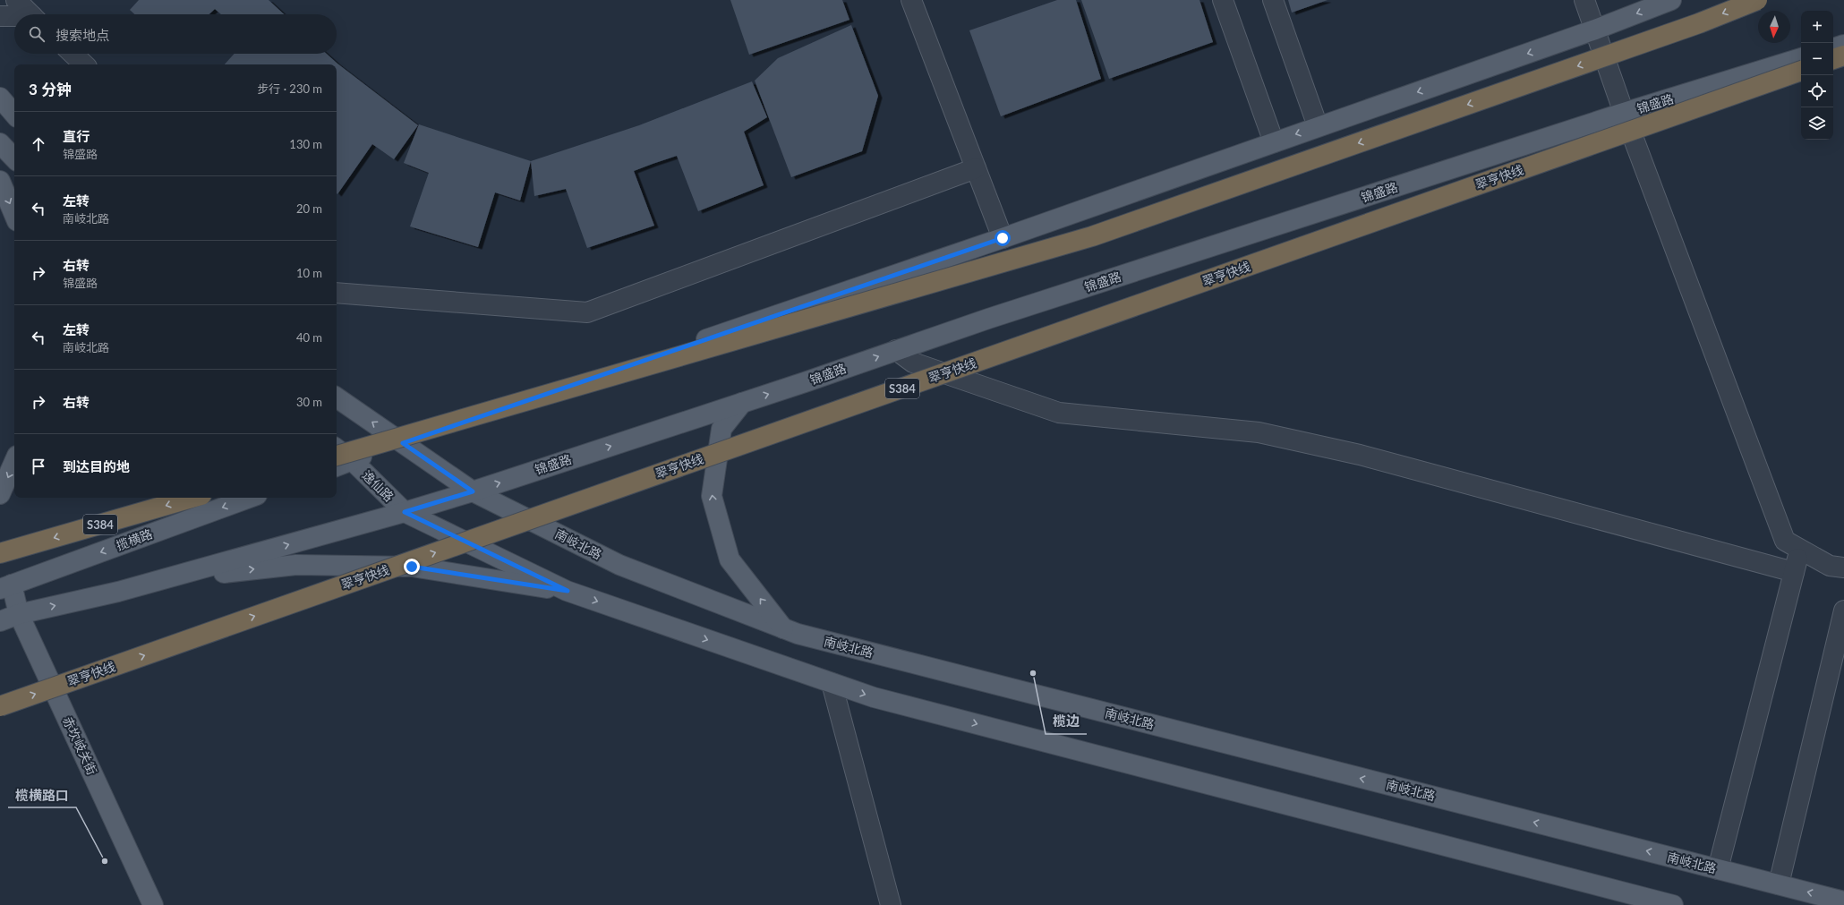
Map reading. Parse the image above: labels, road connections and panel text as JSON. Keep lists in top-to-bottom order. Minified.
{"streets":{"highway":["翠亨快线","S384"],"main road":["锦盛路","逸仙路","揽横路","南岐北路","赤坎岐关街"]},"crossings":[["锦盛路","逸仙路"],["锦盛路","南岐北路"],["揽横路","赤坎岐关街"]],"places":["榄边","榄横路口"],"north":"bottom","page":{"map_buttons":["+","−"],"search":"搜索地点","heading":["3 分钟","步行 · 230 m"],"list":[["直行","锦盛路","130 m"],["左转","南岐北路","20 m"],["右转","锦盛路","10 m"],["左转","南岐北路","40 m"],["右转","30 m"],"到达目的地"]}}
